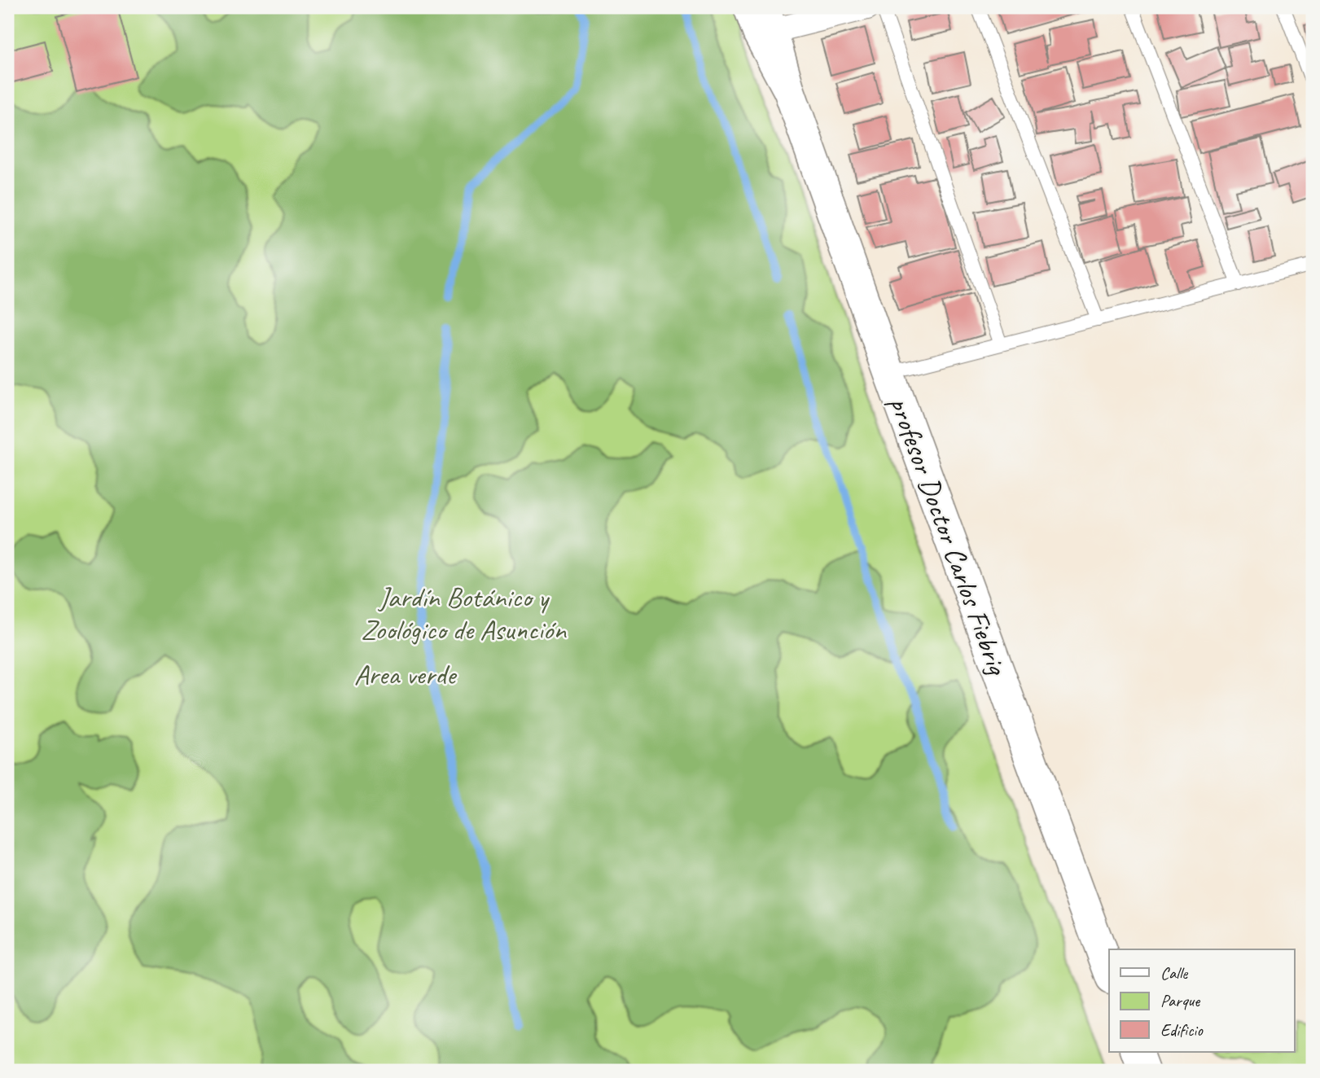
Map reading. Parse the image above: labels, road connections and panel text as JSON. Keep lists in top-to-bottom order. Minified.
{"streets":{"street":["profesor Doctor Carlos Fiebrig"]},"parks":["Jardín Botánico y Zoológico de Asunción","Area verde"],"legend":["Calle","Parque","Edificio"]}
